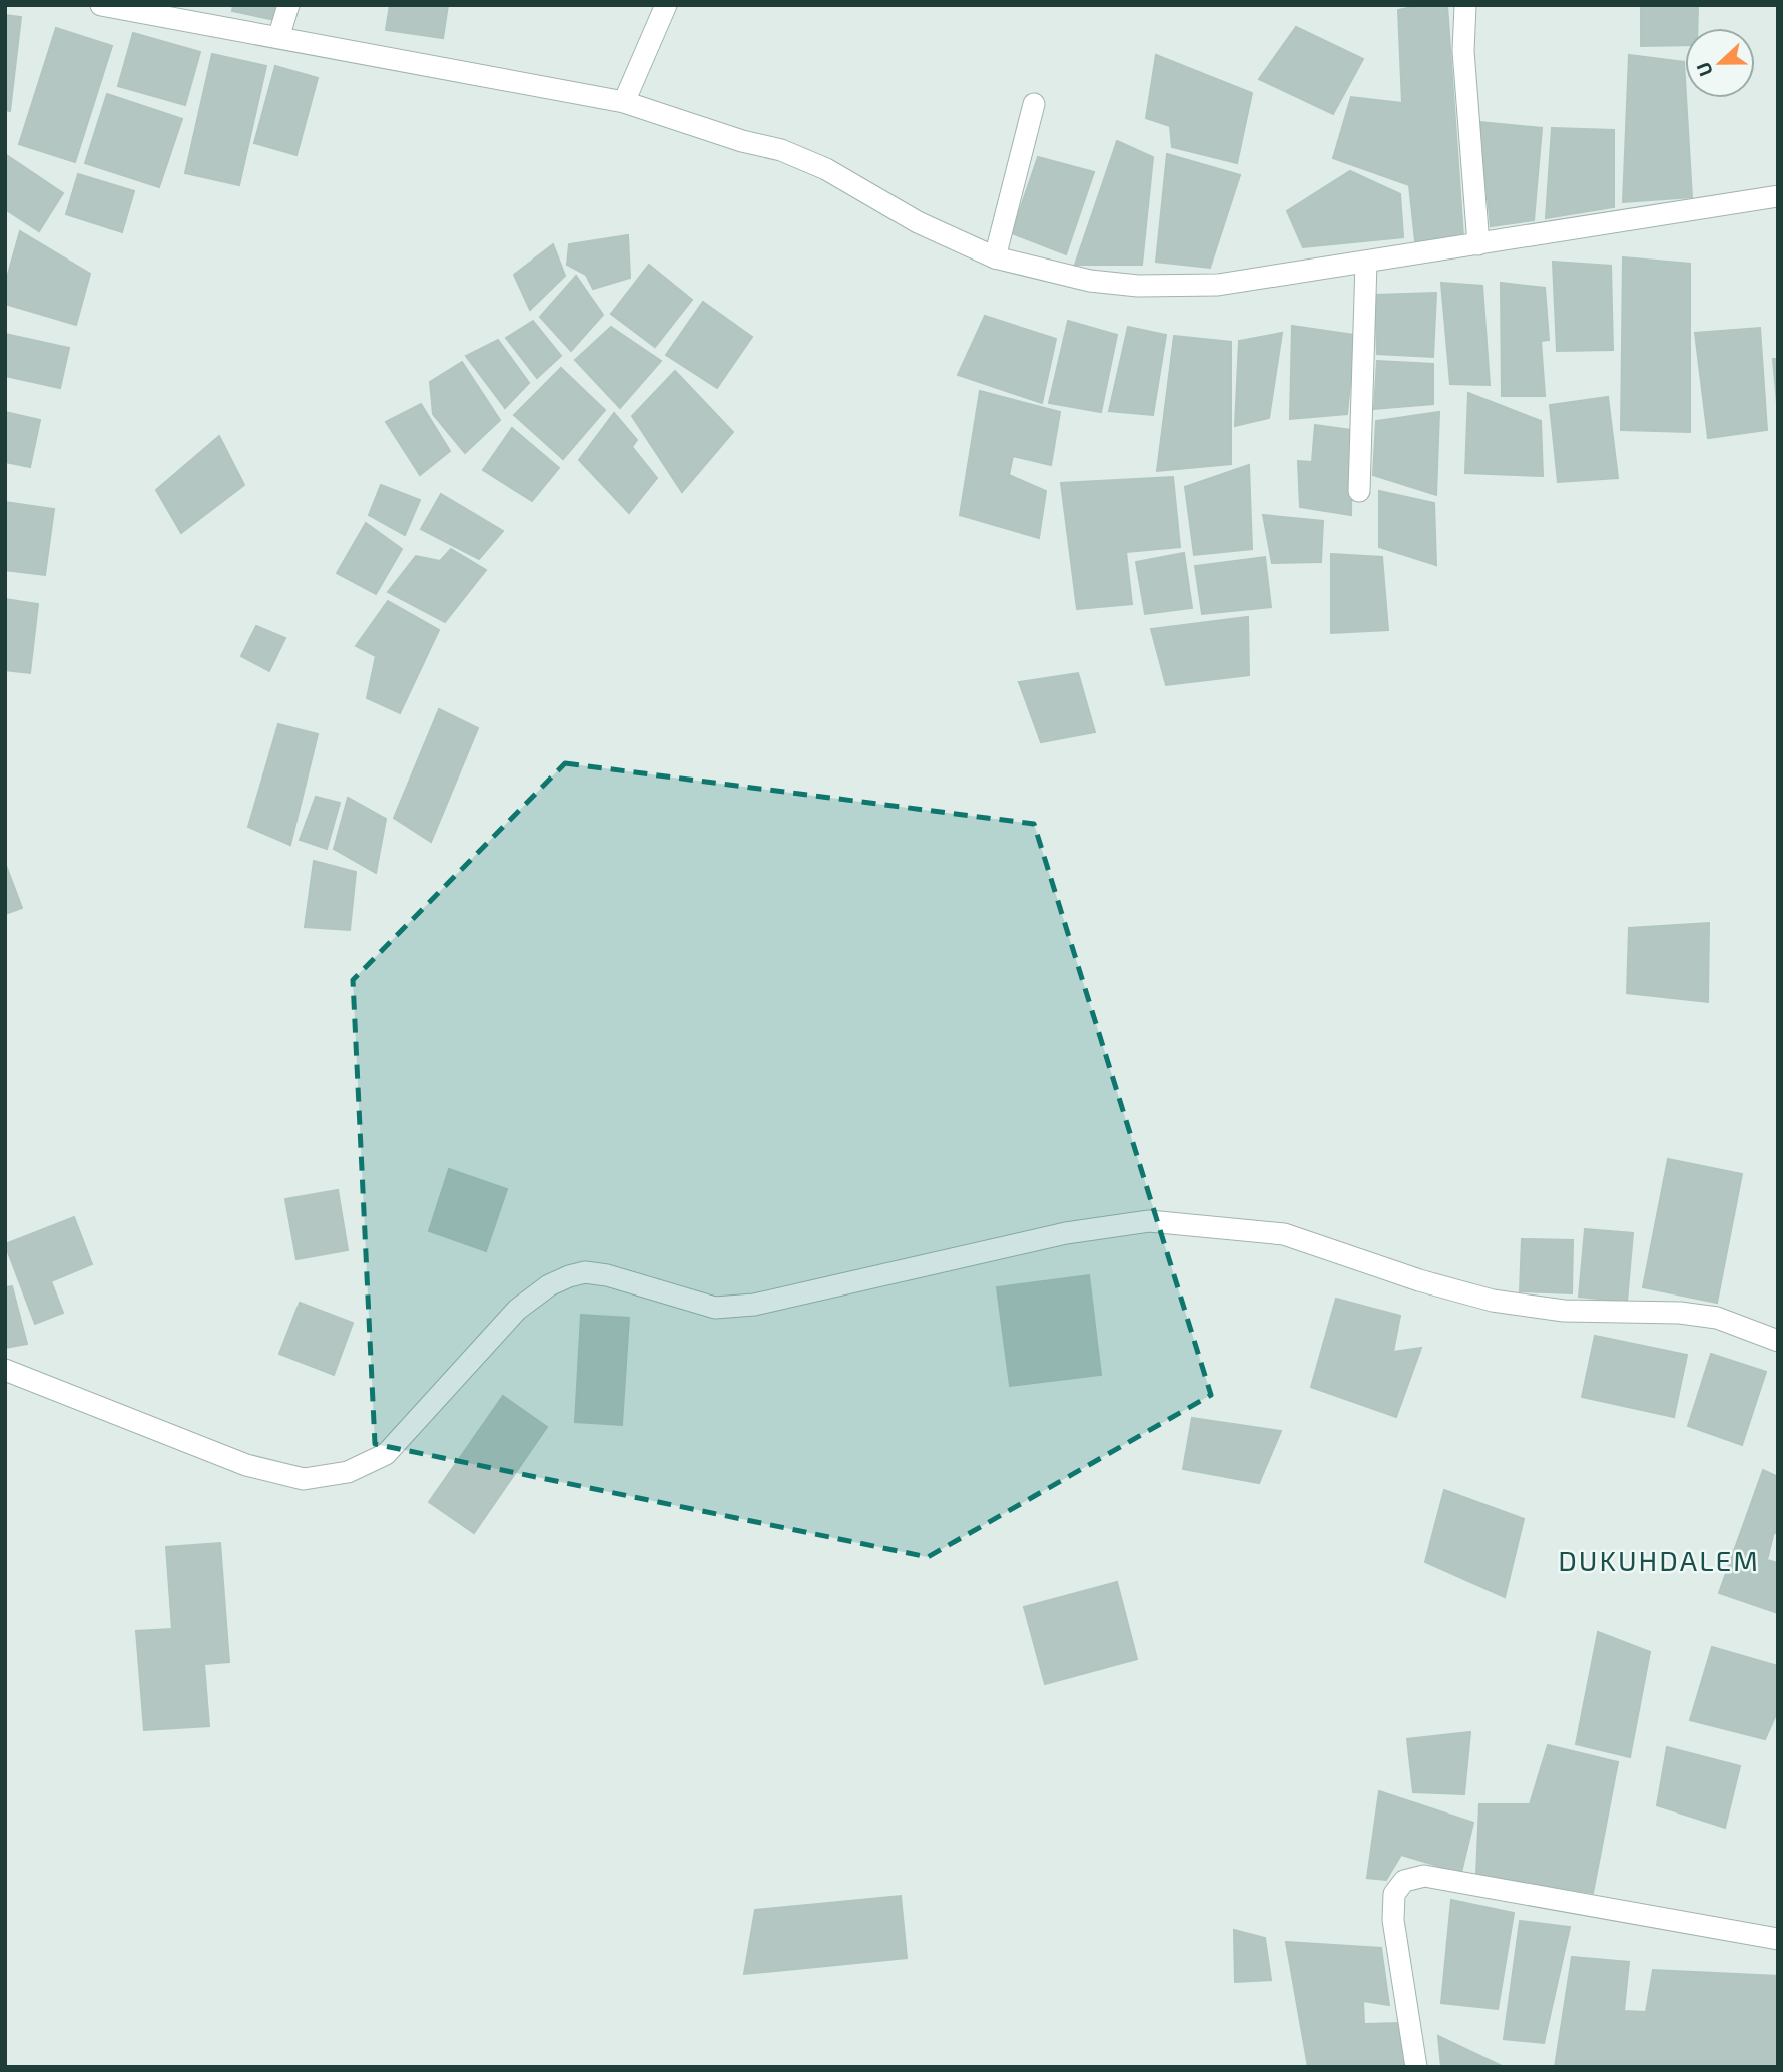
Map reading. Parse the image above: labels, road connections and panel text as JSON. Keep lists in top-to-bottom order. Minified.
{"districts":["DUKUHDALEM"],"north":"left"}
